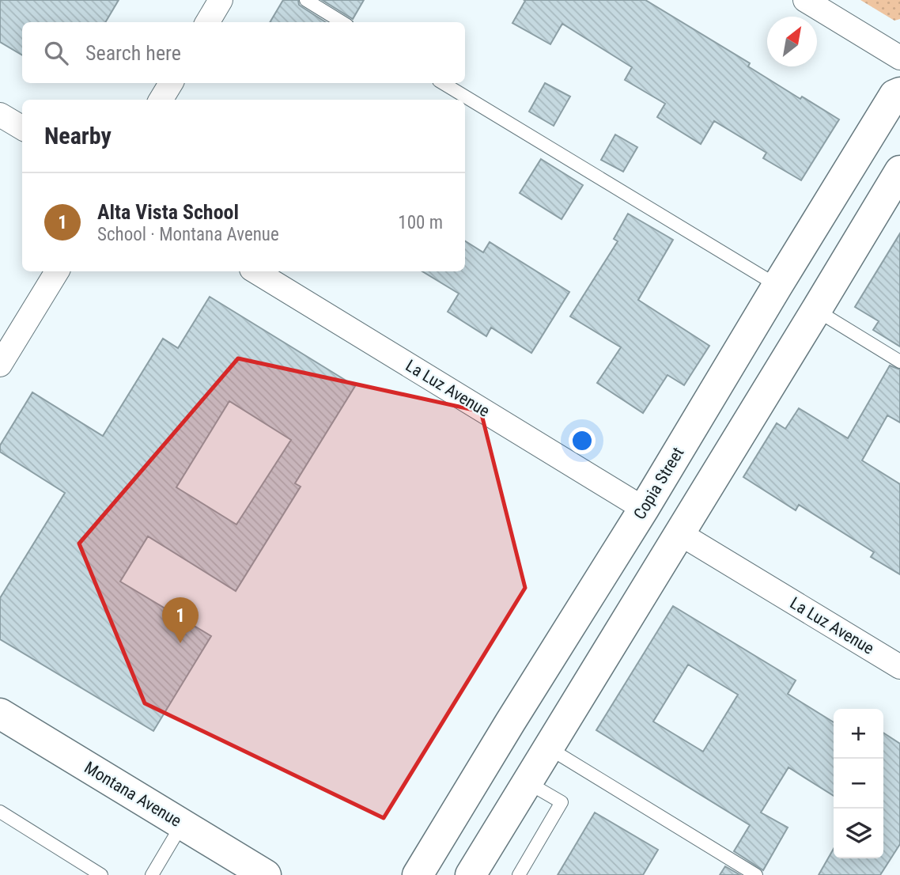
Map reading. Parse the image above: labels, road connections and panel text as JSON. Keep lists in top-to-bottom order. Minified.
{"streets":{"main road":["Copia Street","Montana Avenue"],"street":["La Luz Avenue"]},"crossings":[["La Luz Avenue","Copia Street"]],"north":"top right","page":{"search":"Search here","heading":"Nearby","list":[{"mark":"1","name":"Alta Vista School","note":"School · Montana Avenue","value":"100 m"}],"pins":"1","map_buttons":["+","−"]}}
